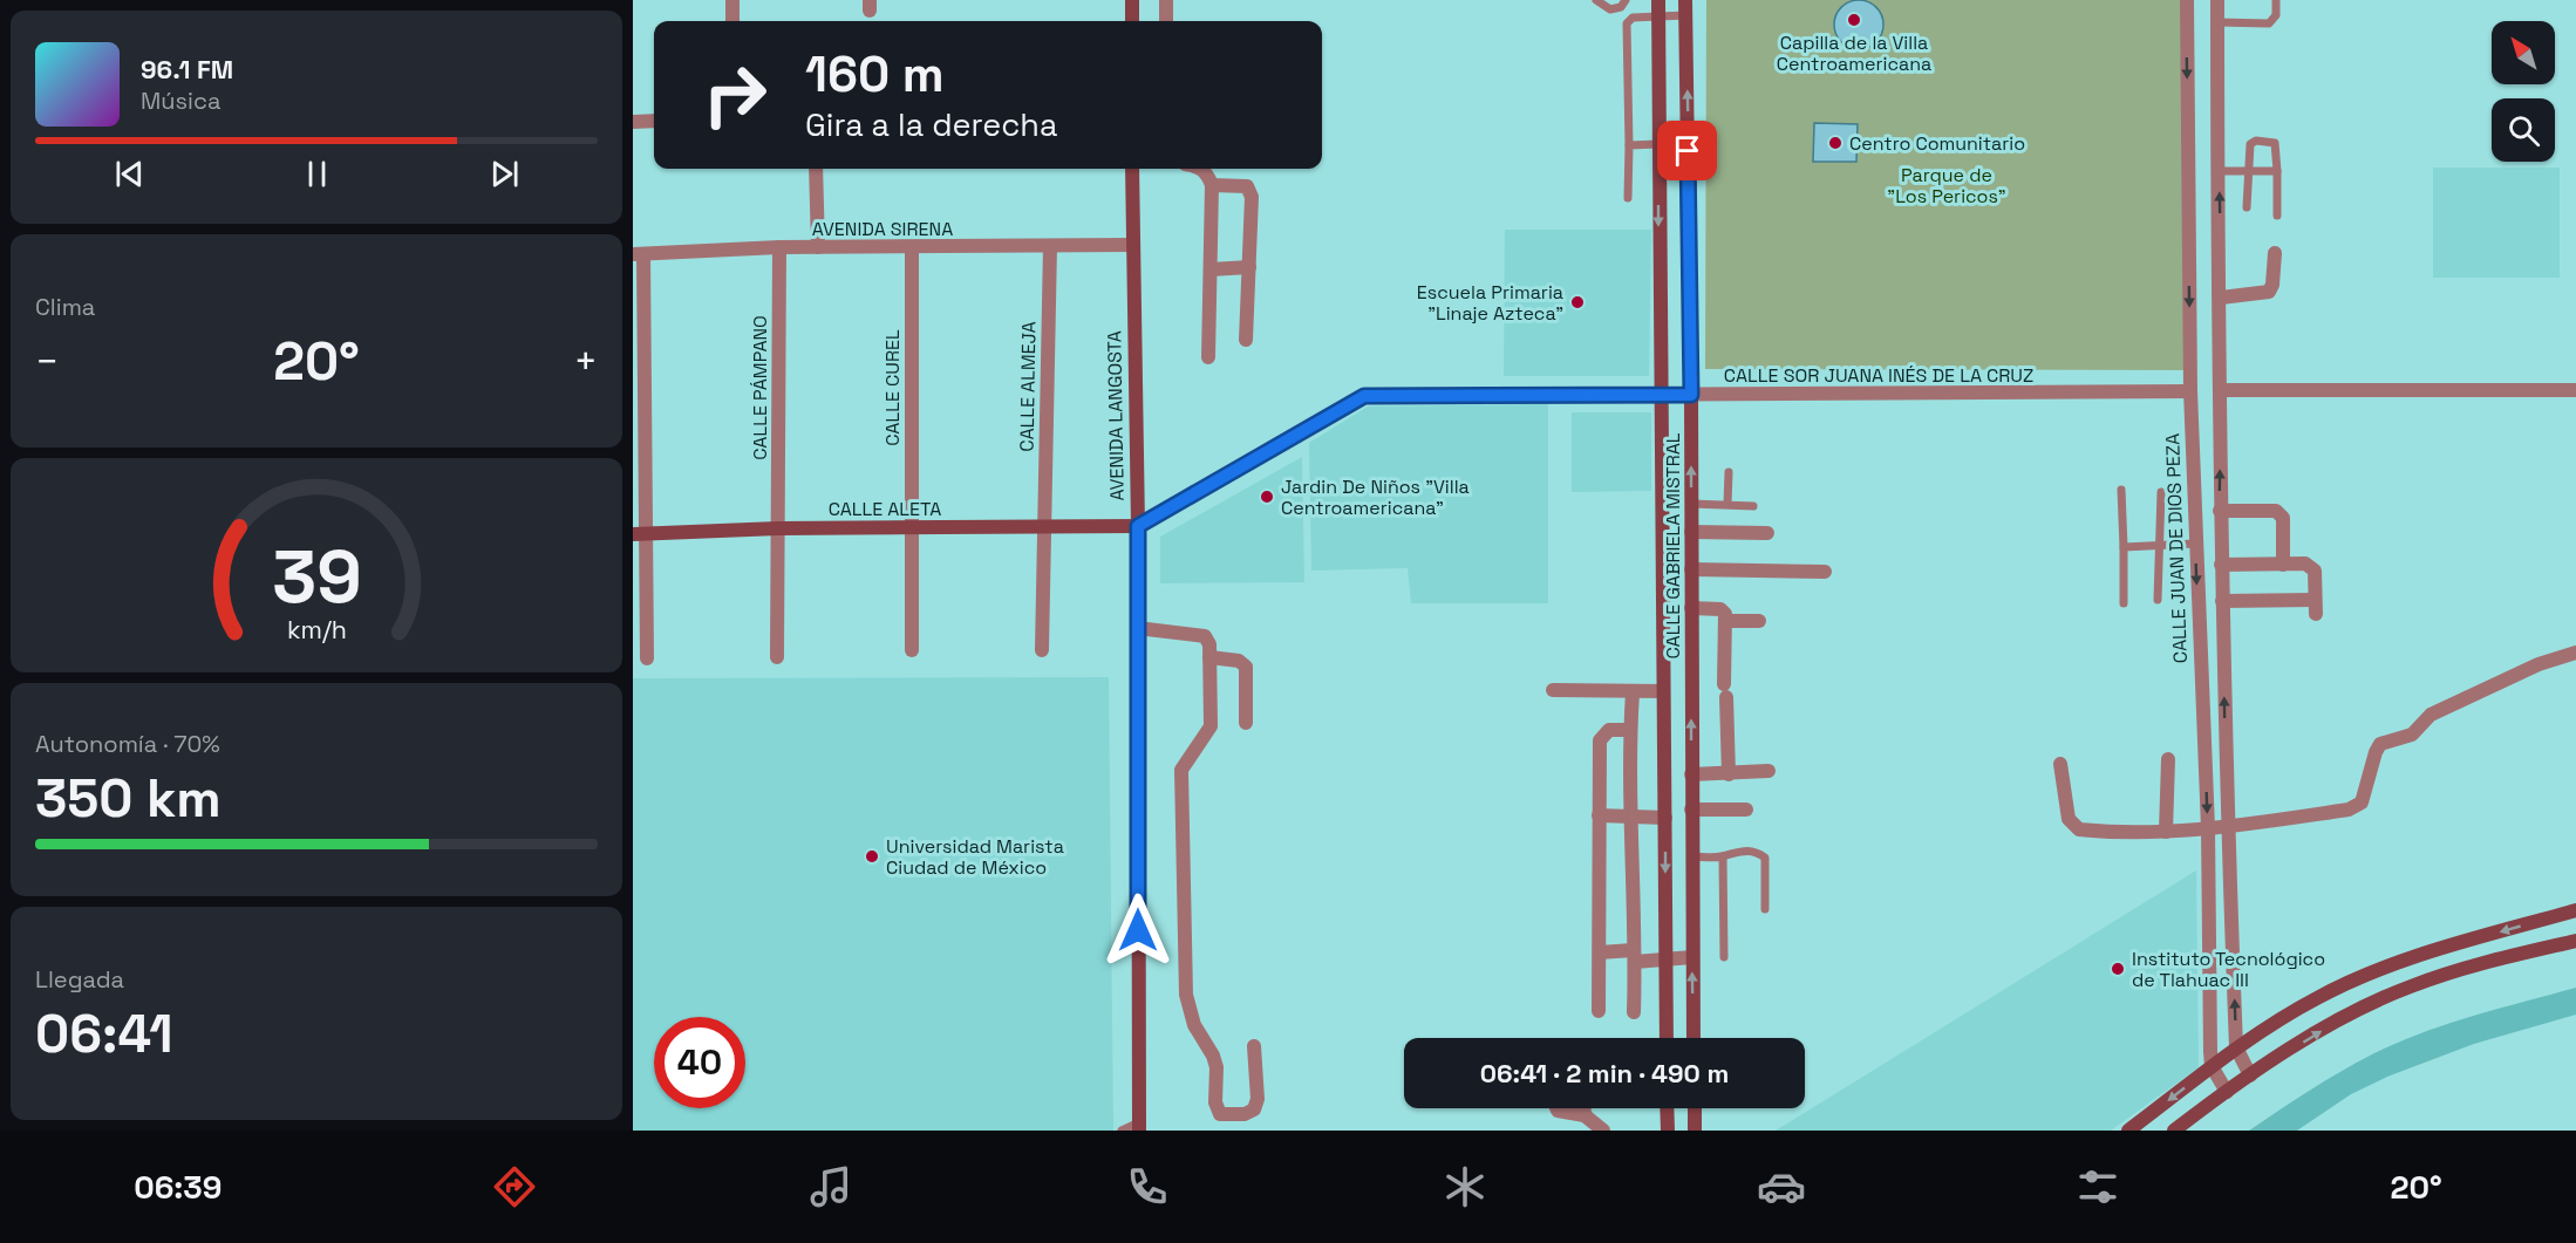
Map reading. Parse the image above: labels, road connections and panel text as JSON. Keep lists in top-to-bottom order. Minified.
{"streets":{"street":["AVENIDA SIRENA","CALLE SOR JUANA INÉS DE LA CRUZ","CALLE ALMEJA","CALLE PÁMPANO","CALLE CUREL","AVENIDA LANGOSTA","CALLE ALETA","CALLE GABRIELA MISTRAL","CALLE JUAN DE DIOS PEZA"]},"crossings":[["AVENIDA SIRENA","CALLE ALMEJA"],["AVENIDA SIRENA","CALLE PÁMPANO"],["AVENIDA SIRENA","CALLE CUREL"],["AVENIDA SIRENA","AVENIDA LANGOSTA"],["CALLE SOR JUANA INÉS DE LA CRUZ","AVENIDA LANGOSTA"],["CALLE SOR JUANA INÉS DE LA CRUZ","CALLE ALETA"],["CALLE SOR JUANA INÉS DE LA CRUZ","CALLE GABRIELA MISTRAL"],["CALLE SOR JUANA INÉS DE LA CRUZ","CALLE JUAN DE DIOS PEZA"],["CALLE ALMEJA","CALLE ALETA"],["CALLE PÁMPANO","CALLE ALETA"],["CALLE CUREL","CALLE ALETA"],["AVENIDA LANGOSTA","CALLE ALETA"]],"parks":["Parque de \"Los Pericos\""],"places":["Capilla de la Villa Centroamericana","Centro Comunitario","Escuela Primaria \"Linaje Azteca\"","Jardin De Niños \"Villa Centroamericana\"","Universidad Marista Ciudad de México","Instituto Tecnológico de Tlahuac III"],"north":"top left","page":{"turn":["160 m","Gira a la derecha"],"song":["96.1 FM","Música"],"tile":["Clima",["Autonomía · 70%","350 km"],["Llegada","06:41"]],"heat":["−","20°","+"],"limit":"40","trip":"06:41 · 2 min · 490 m","tabs":["06:39","20°"],"gauge":["39","km/h"]}}
